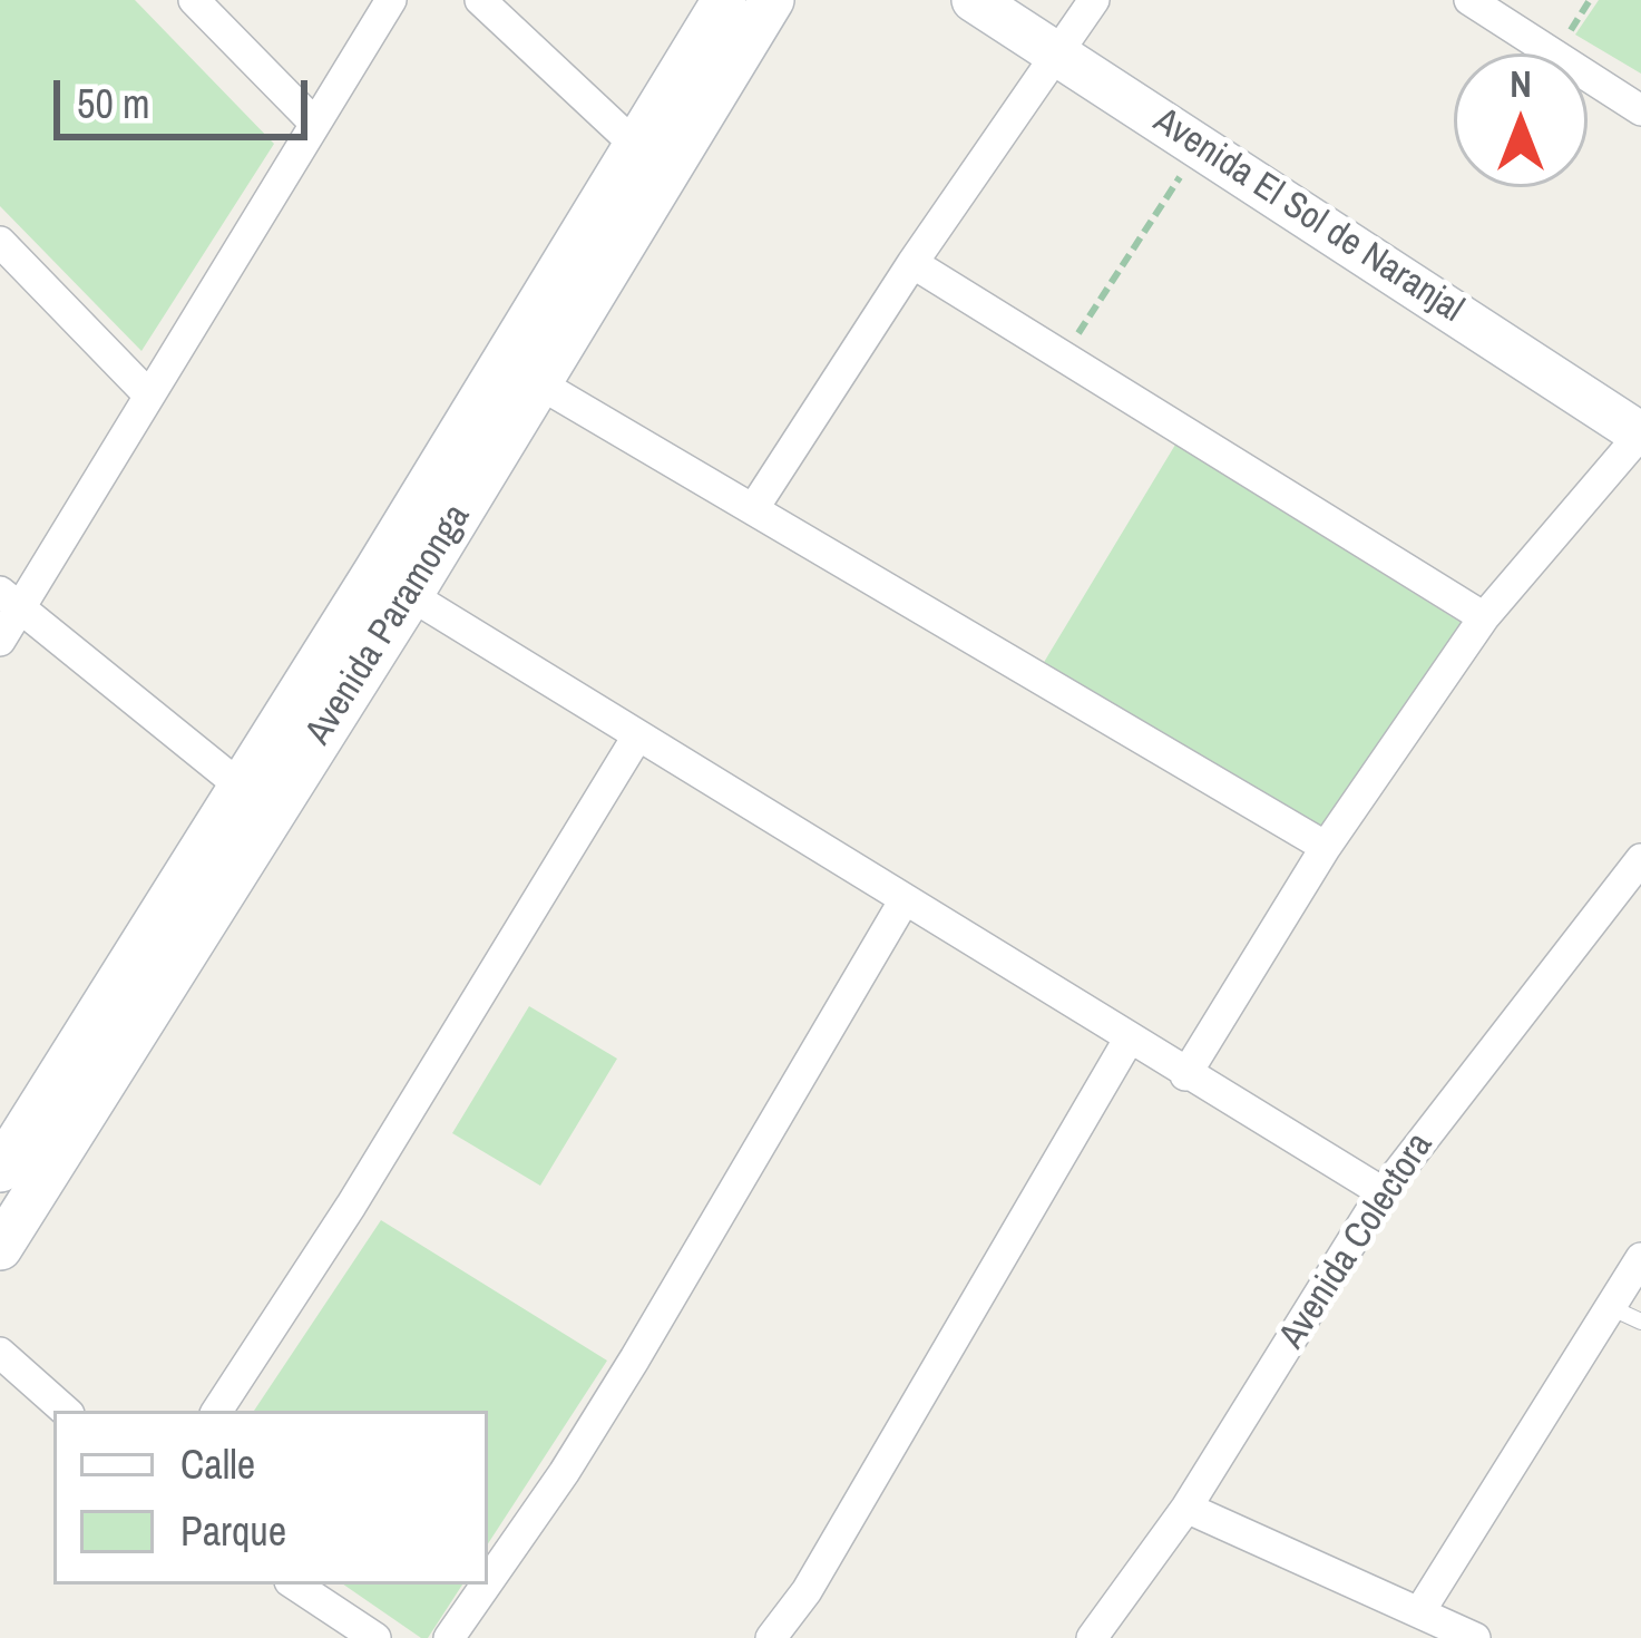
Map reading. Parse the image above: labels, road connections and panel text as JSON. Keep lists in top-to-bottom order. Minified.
{"streets":{"street":["Avenida El Sol de Naranjal","Avenida Paramonga","Avenida Colectora"]},"legend":["Calle","Parque"],"scale_bar":"50 m","north":"top"}
